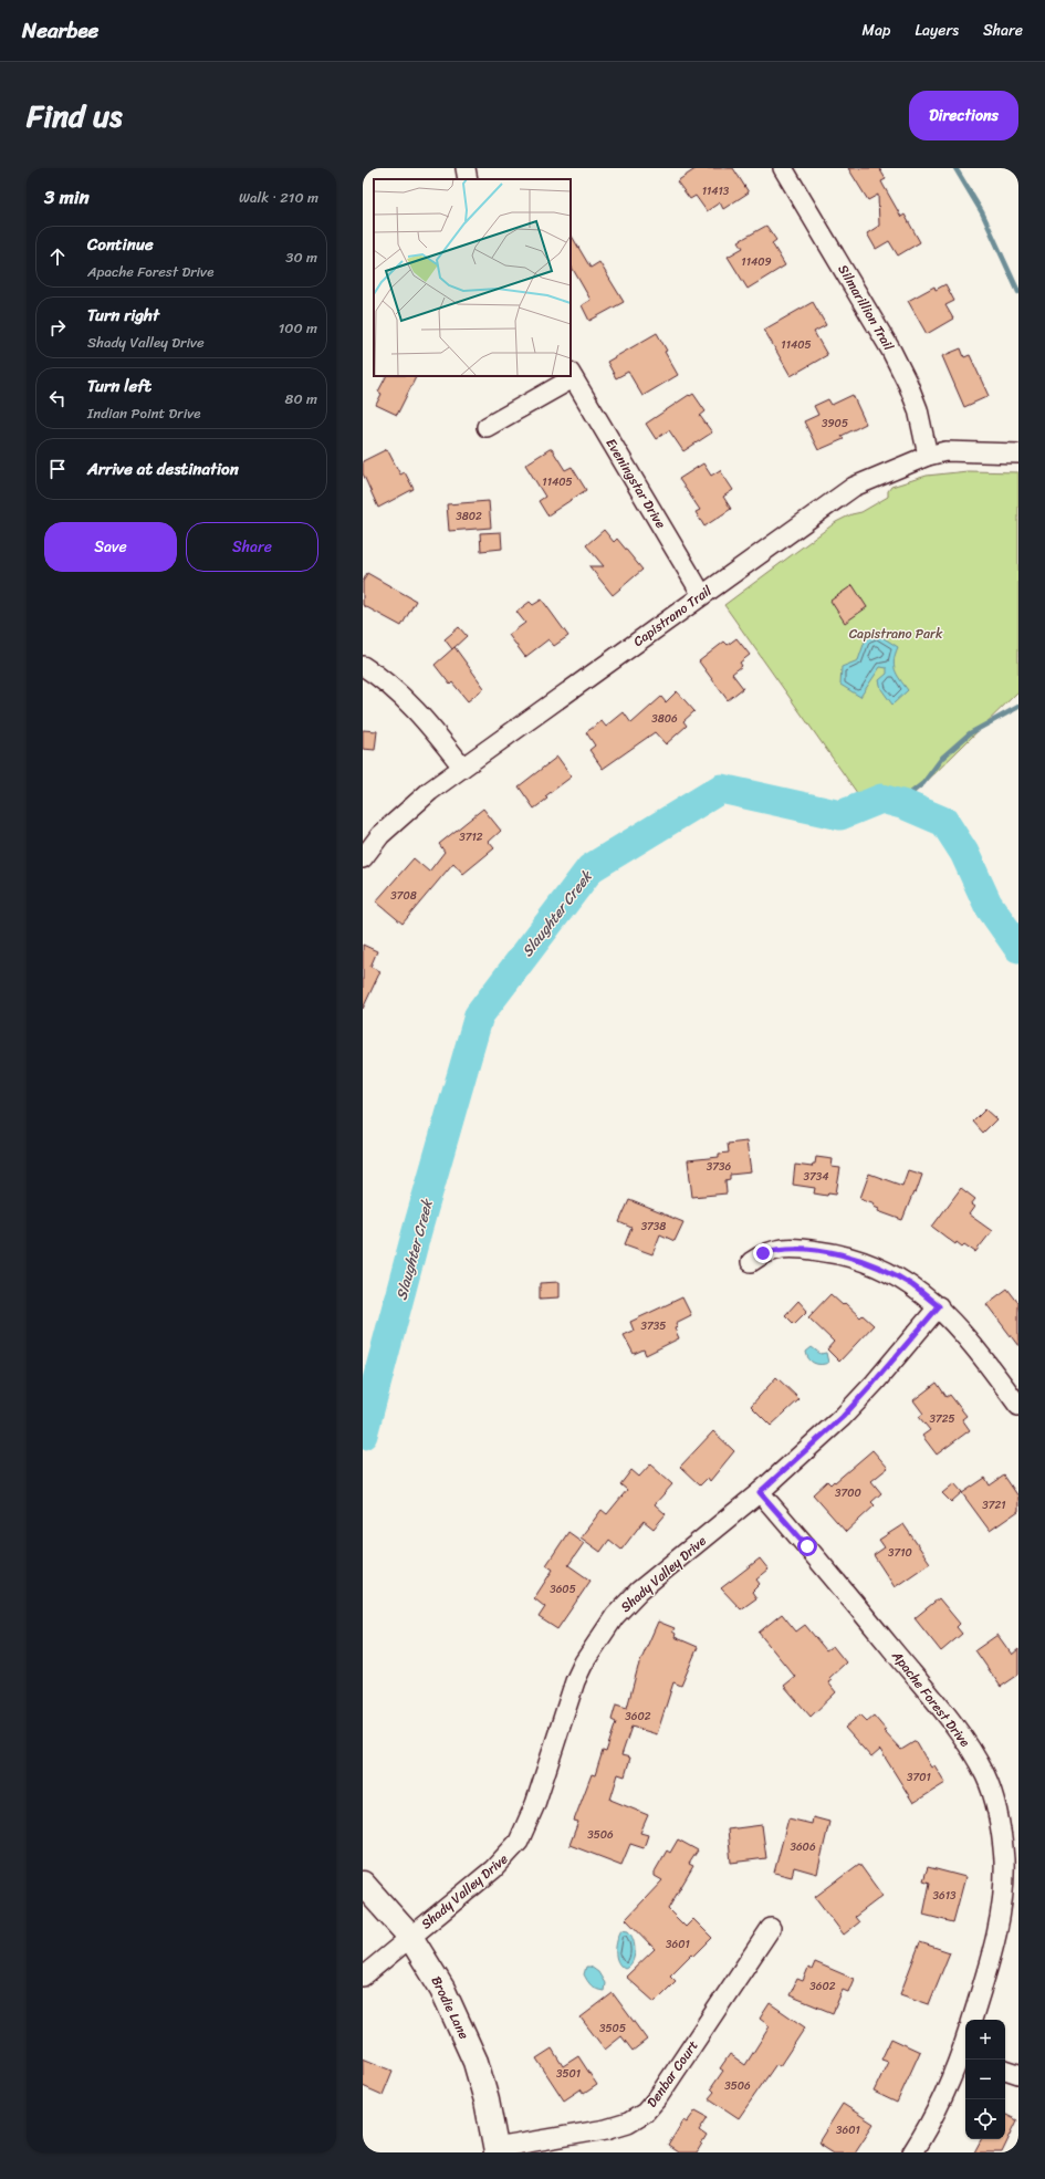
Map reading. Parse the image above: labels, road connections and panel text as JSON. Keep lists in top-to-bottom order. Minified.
{"streets":{"main road":["Brodie Lane"],"street":["Silmarillion Trail","Eveningstar Drive","Capistrano Trail","Shady Valley Drive","Apache Forest Drive","Denbar Court"]},"crossings":[["Silmarillion Trail","Capistrano Trail"],["Eveningstar Drive","Capistrano Trail"],["Shady Valley Drive","Apache Forest Drive"],["Shady Valley Drive","Brodie Lane"],["Brodie Lane","Denbar Court"]],"water":["Slaughter Creek"],"parks":["Capistrano Park"],"house_numbers":["11413","11409","11405","3905","11405","3802","3806","3712","3708","3736","3734","3738","3735","3725","3700","3721","3710","3605","3602","3701","3506","3606","3613","3601","3602","3505","3501","3506","3601"],"page":{"header":"Nearbee","nav":["Map","Layers","Share"],"title":"Find us","buttons":["Directions",["Save","Share"]],"heading":["3 min","Walk · 210 m"],"list":[["Continue","Apache Forest Drive","30 m"],["Turn right","Shady Valley Drive","100 m"],["Turn left","Indian Point Drive","80 m"],"Arrive at destination"],"map_buttons":["+","−"]}}
